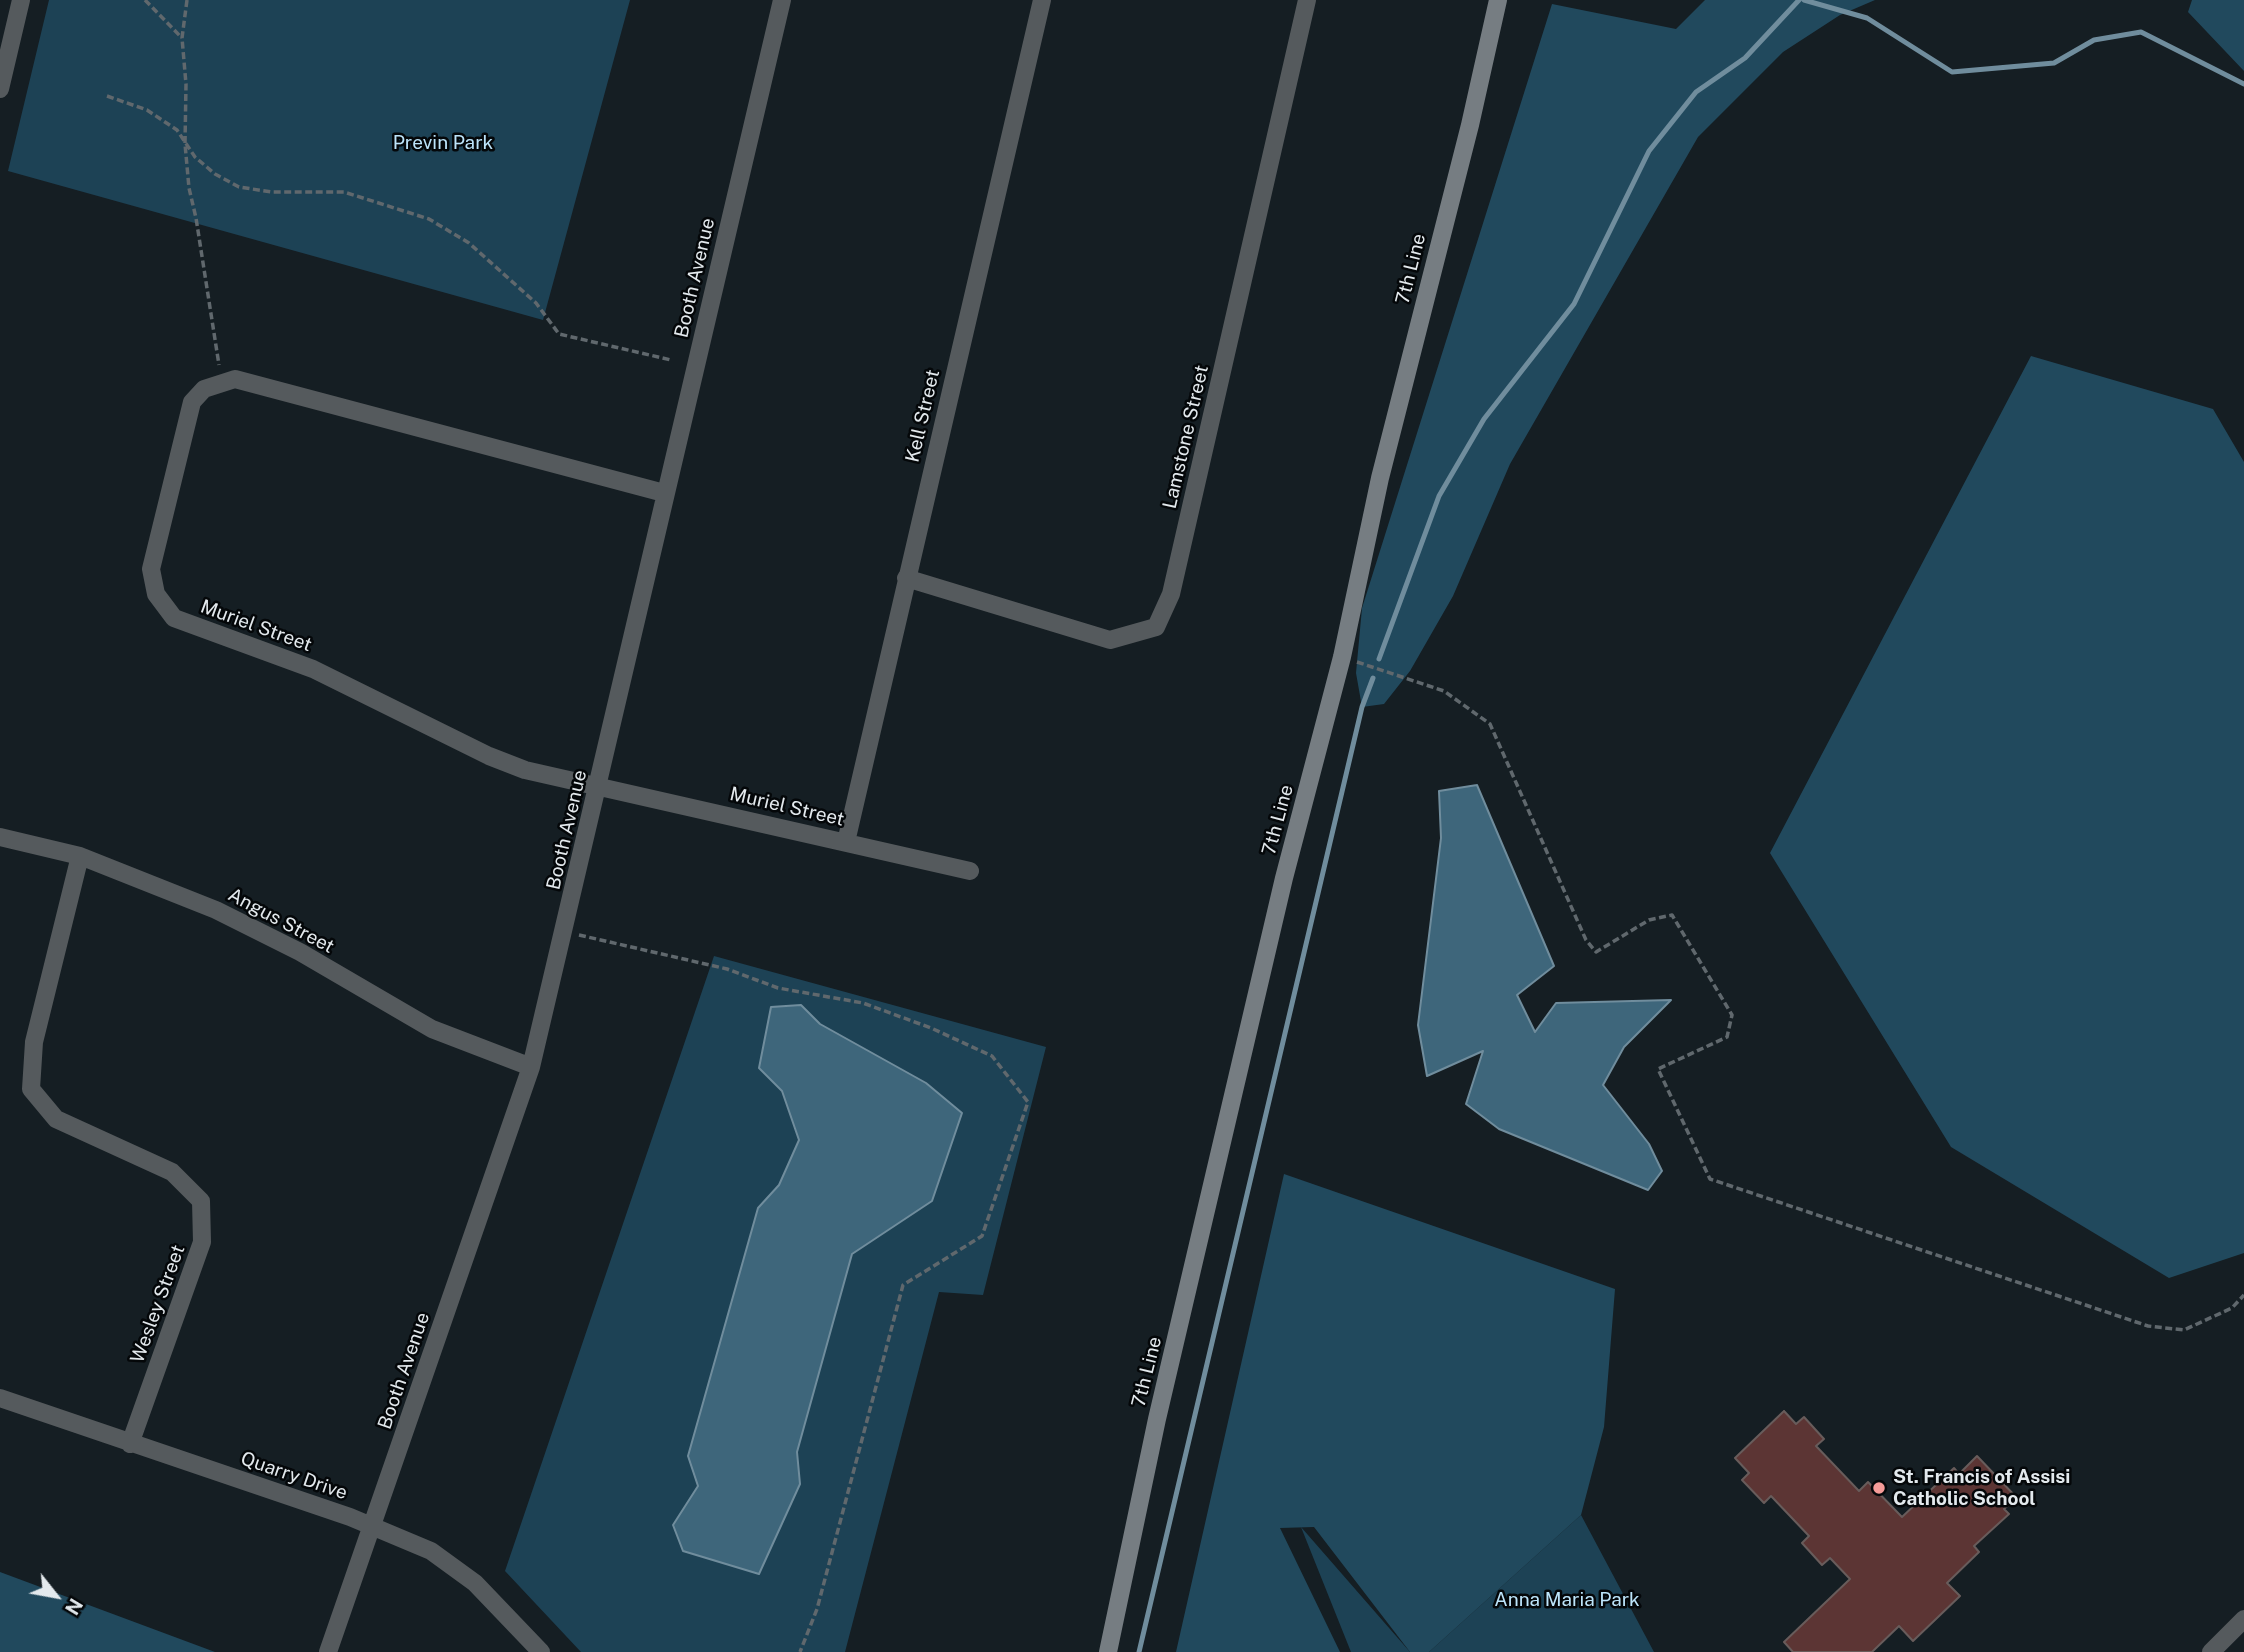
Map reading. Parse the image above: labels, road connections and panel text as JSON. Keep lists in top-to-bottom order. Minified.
{"streets":{"street":["7th Line","Booth Avenue","Kell Street","Lamstone Street","Muriel Street","Angus Street","Wesley Street","Quarry Drive"]},"crossings":[["Booth Avenue","Muriel Street"],["Booth Avenue","Angus Street"],["Booth Avenue","Quarry Drive"],["Kell Street","Lamstone Street"],["Kell Street","Muriel Street"],["Angus Street","Wesley Street"],["Wesley Street","Quarry Drive"]],"parks":["Previn Park","Anna Maria Park"],"places":["St. Francis of Assisi Catholic School"],"north":"bottom right"}
